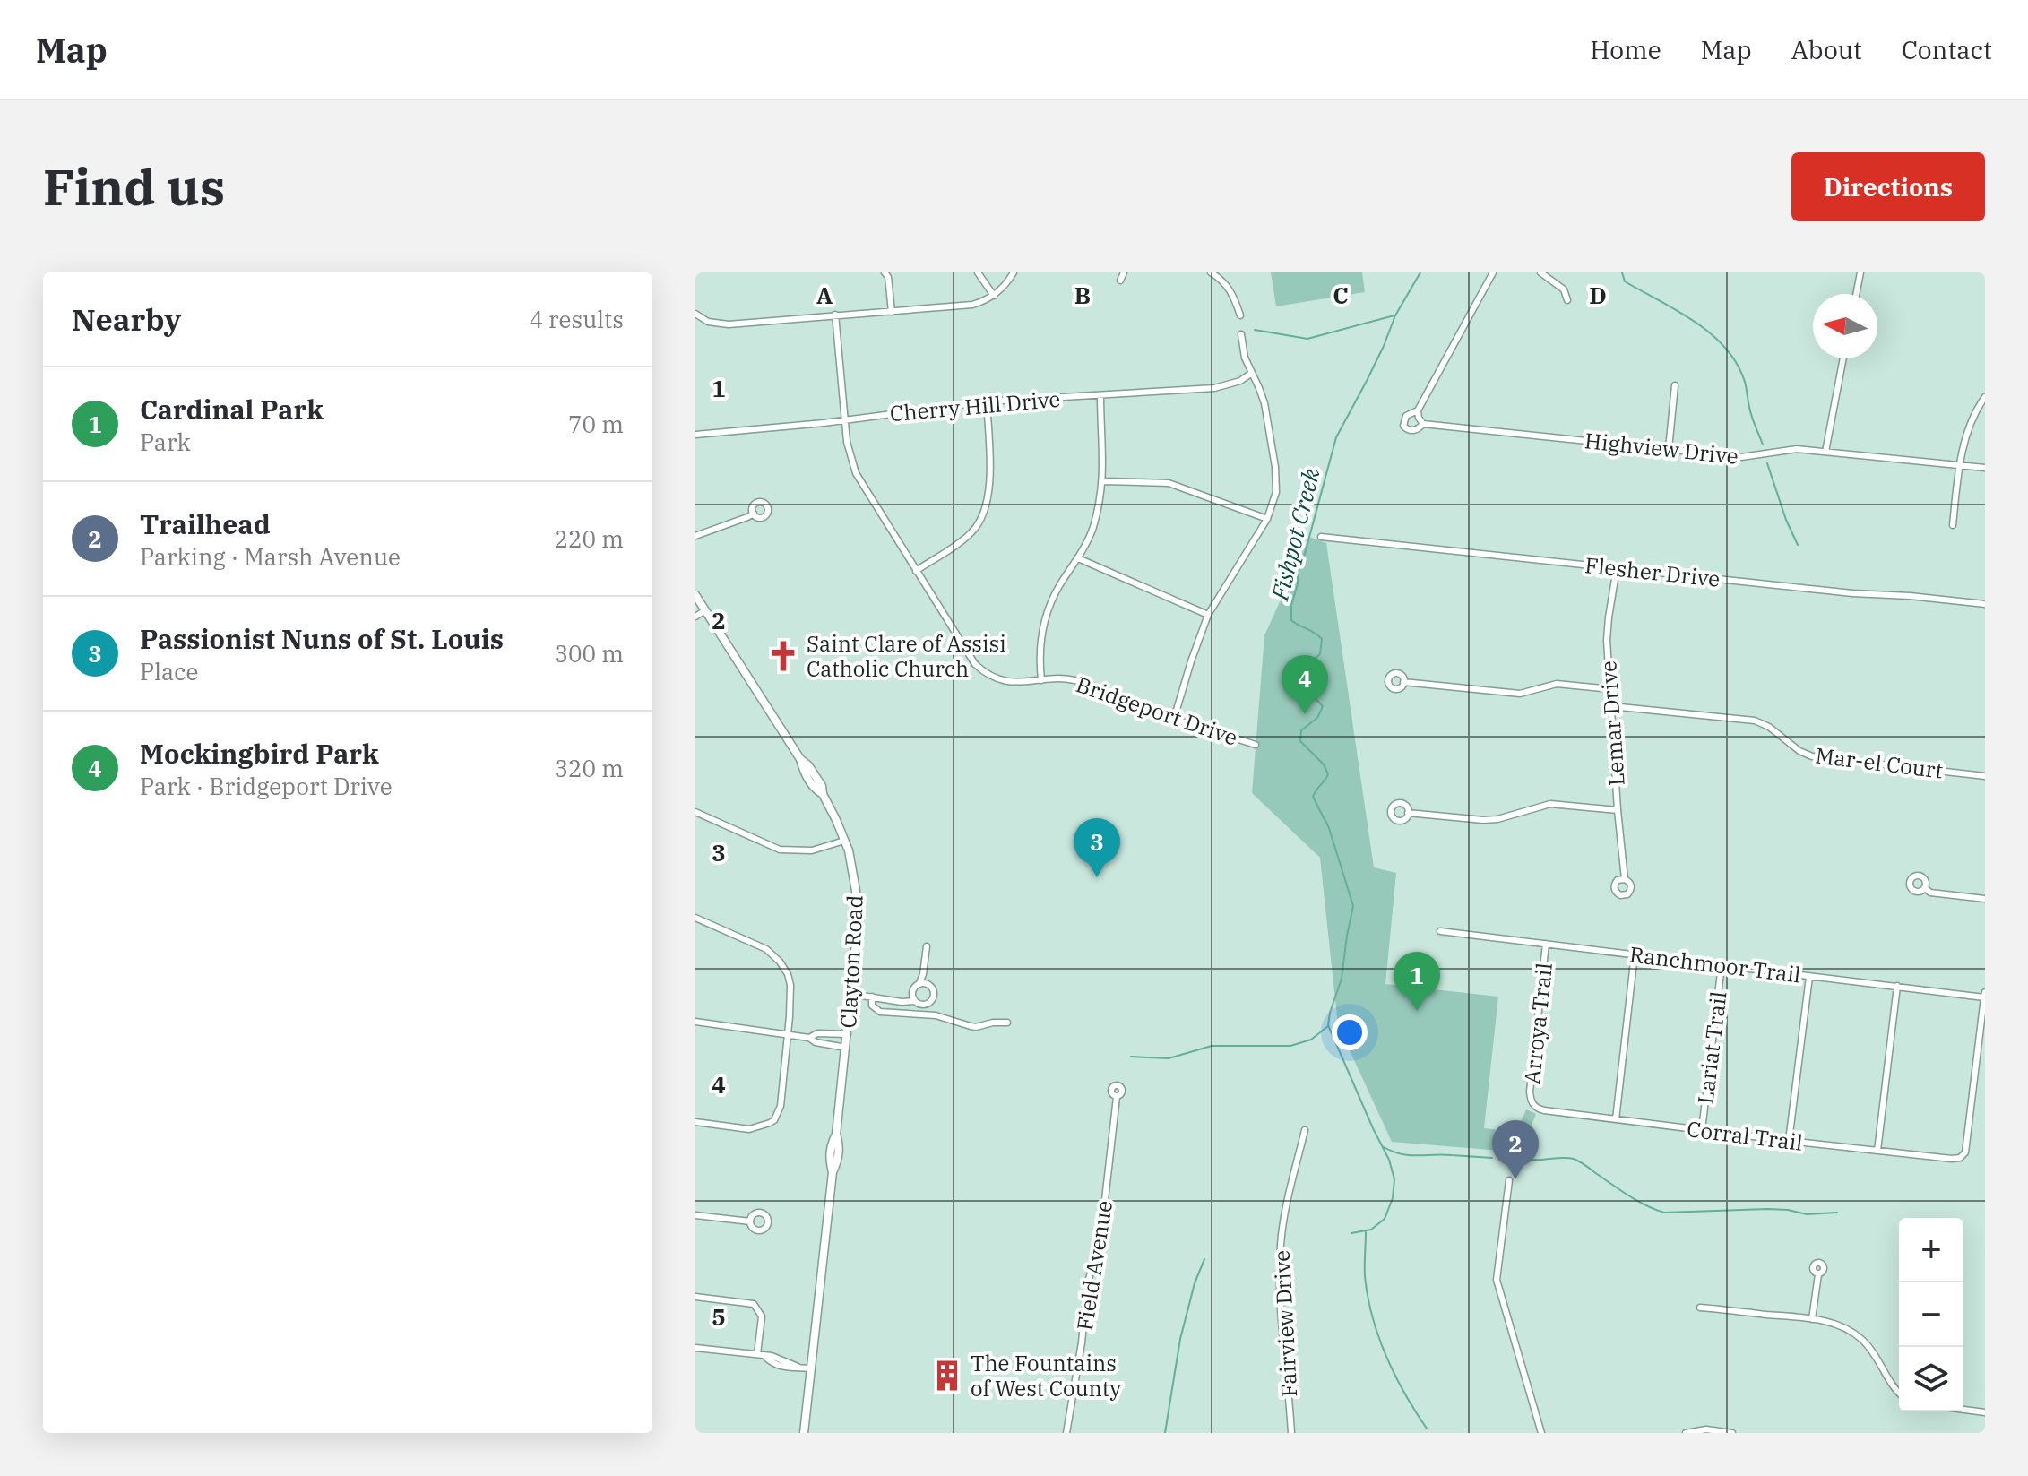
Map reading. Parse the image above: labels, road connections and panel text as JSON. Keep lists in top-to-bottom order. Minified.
{"streets":{"main road":["Clayton Road"],"street":["Cherry Hill Drive","Highview Drive","Flesher Drive","Bridgeport Drive","Lemar Drive","Mar-el Court","Ranchmoor Trail","Arroya Trail","Lariat Trail","Corral Trail","Field Avenue","Fairview Drive"]},"crossings":[["Cherry Hill Drive","Bridgeport Drive"],["Flesher Drive","Lemar Drive"],["Lemar Drive","Mar-el Court"],["Ranchmoor Trail","Arroya Trail"],["Ranchmoor Trail","Lariat Trail"],["Ranchmoor Trail","Corral Trail"],["Arroya Trail","Corral Trail"],["Lariat Trail","Corral Trail"]],"water":["Fishpot Creek"],"places":{"church":["Saint Clare of Assisi Catholic Church"],"building":["The Fountains of West County"]},"north":"left","page":{"header":"Map","nav":["Home","Map","About","Contact"],"buttons":"Directions","title":"Find us","heading":["Nearby","4 results"],"list":[{"mark":"1","name":"Cardinal Park","note":"Park","value":"70 m"},{"mark":"2","name":"Trailhead","note":"Parking · Marsh Avenue","value":"220 m"},{"mark":"3","name":"Passionist Nuns of St. Louis","note":"Place","value":"300 m"},{"mark":"4","name":"Mockingbird Park","note":"Park · Bridgeport Drive","value":"320 m"}],"pins":["4","3","1","2"],"map_buttons":["+","−"]},"grid":{"columns":["A","B","C","D"],"rows":["1","2","3","4","5"]}}
